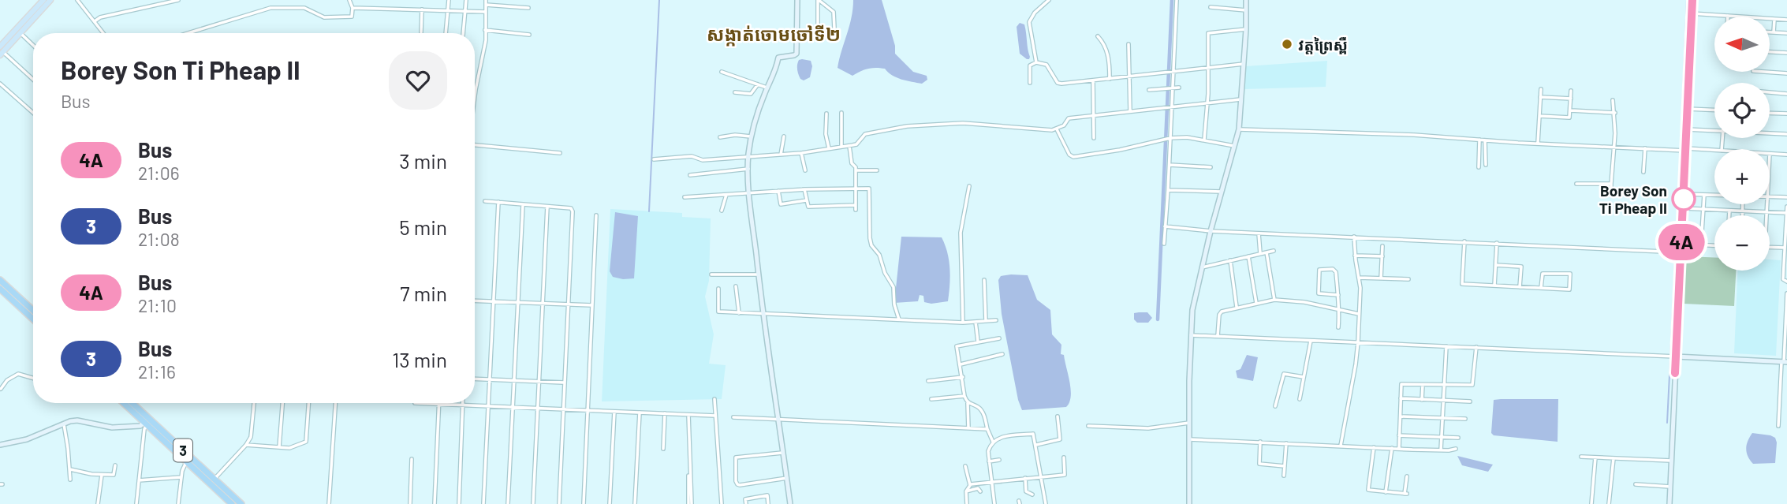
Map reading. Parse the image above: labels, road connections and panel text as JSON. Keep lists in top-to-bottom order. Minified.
{"streets":{"highway":["3"]},"districts":["សង្កាត់ចោមចៅទី២"],"places":["វត្តព្រៃស្ពឺ","Borey Son Ti Pheap II"],"lines":["bus line 4A"],"north":"left","page":{"on_map":"4A","map_buttons":["+","−"],"heading":["Borey Son Ti Pheap II","Bus"],"list":[{"mark":"4A","name":"Bus","note":"21:06","value":"3 min"},{"mark":"3","name":"Bus","note":"21:08","value":"5 min"},{"mark":"4A","name":"Bus","note":"21:10","value":"7 min"},{"mark":"3","name":"Bus","note":"21:16","value":"13 min"}]}}
